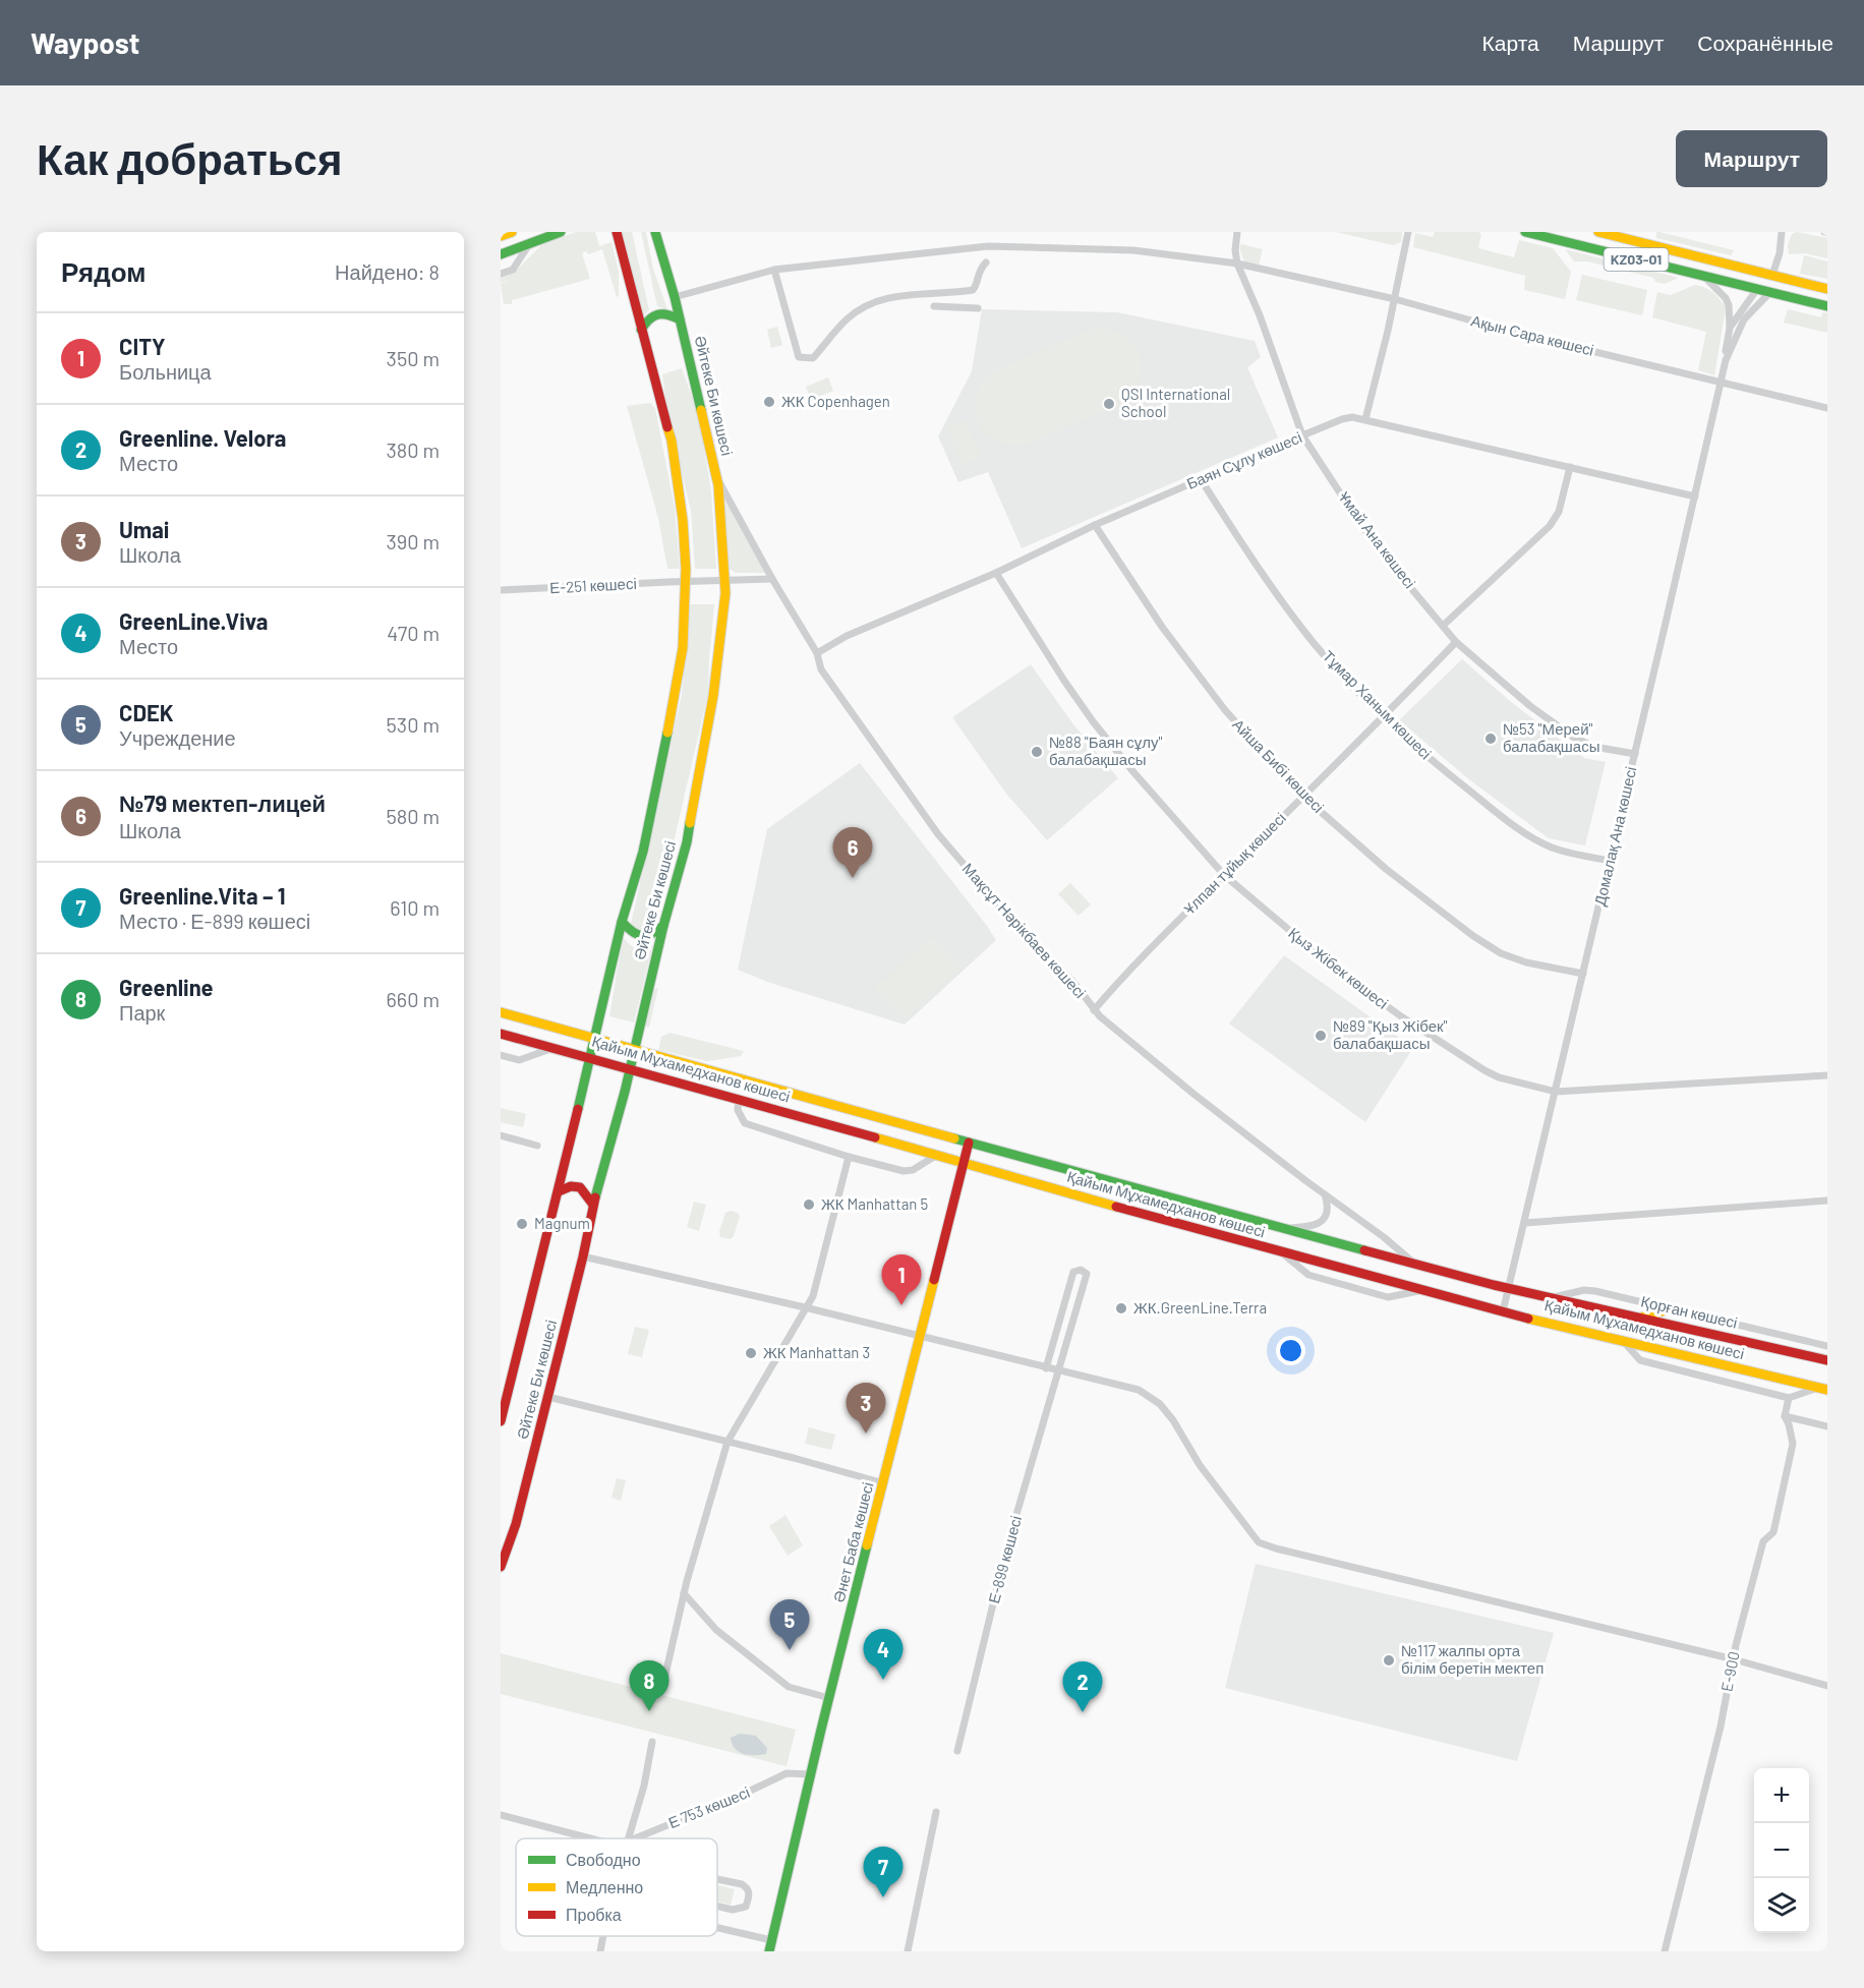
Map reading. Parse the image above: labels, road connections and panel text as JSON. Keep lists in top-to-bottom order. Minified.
{"streets":{"street":["KZ03-01","Ақын Сара көшесі","Әйтеке Би көшесі","Баян Сұлу көшесі","Ұмай Ана көшесі","Е-251 көшесі","Тұмар Ханым көшесі","Айша Бибі көшесі","Домалақ Ана көшесі","Ұлпан тұйық көшесі","Мақсұт Нәрікбаев көшесі","Қыз Жібек көшесі","Қайым Мұхамедханов көшесі","Қорған көшесі","Әнет Баба көшесі","Е-899 көшесі","E-900","Е 753 көшесі"]},"crossings":[["KZ03-01","Домалақ Ана көшесі"],["Ақын Сара көшесі","Әйтеке Би көшесі"],["Ақын Сара көшесі","Ұмай Ана көшесі"],["Ақын Сара көшесі","Домалақ Ана көшесі"],["Әйтеке Би көшесі","Е-251 көшесі"],["Әйтеке Би көшесі","Мақсұт Нәрікбаев көшесі"],["Әйтеке Би көшесі","Қайым Мұхамедханов көшесі"],["Баян Сұлу көшесі","Ұмай Ана көшесі"],["Баян Сұлу көшесі","Тұмар Ханым көшесі"],["Баян Сұлу көшесі","Айша Бибі көшесі"],["Баян Сұлу көшесі","Домалақ Ана көшесі"],["Баян Сұлу көшесі","Мақсұт Нәрікбаев көшесі"],["Баян Сұлу көшесі","Қыз Жібек көшесі"],["Ұмай Ана көшесі","Домалақ Ана көшесі"],["Ұмай Ана көшесі","Ұлпан тұйық көшесі"],["Е-251 көшесі","Мақсұт Нәрікбаев көшесі"],["Тұмар Ханым көшесі","Домалақ Ана көшесі"],["Тұмар Ханым көшесі","Ұлпан тұйық көшесі"],["Айша Бибі көшесі","Домалақ Ана көшесі"],["Айша Бибі көшесі","Ұлпан тұйық көшесі"],["Домалақ Ана көшесі","Қыз Жібек көшесі"],["Домалақ Ана көшесі","Қайым Мұхамедханов көшесі"],["Ұлпан тұйық көшесі","Мақсұт Нәрікбаев көшесі"],["Ұлпан тұйық көшесі","Қыз Жібек көшесі"],["Мақсұт Нәрікбаев көшесі","Қайым Мұхамедханов көшесі"],["Қайым Мұхамедханов көшесі","Қорған көшесі"],["Қайым Мұхамедханов көшесі","Әнет Баба көшесі"],["Әнет Баба көшесі","Е 753 көшесі"]],"places":["ЖК Copenhagen","QSI International School","№53 \"Мерей\" балабақшасы","№88 \"Баян сұлу\" балабақшасы","№89 \"Қыз Жібек\" балабақшасы","ЖК Manhattan 5","Magnum","ЖК.GreenLine.Terra","ЖК Manhattan 3","№117 жалпы орта білім беретін мектеп"],"legend":["Свободно","Медленно","Пробка"],"page":{"header":"Waypost","nav":["Карта","Маршрут","Сохранённые"],"buttons":"Маршрут","title":"Как добраться","heading":["Рядом","Найдено: 8"],"list":[{"mark":"1","name":"CITY","note":"Больница","value":"350 m"},{"mark":"2","name":"Greenline. Velora","note":"Место","value":"380 m"},{"mark":"3","name":"Umai","note":"Школа","value":"390 m"},{"mark":"4","name":"GreenLine.Viva","note":"Место","value":"470 m"},{"mark":"5","name":"CDEK","note":"Учреждение","value":"530 m"},{"mark":"6","name":"№79 мектеп-лицей","note":"Школа","value":"580 m"},{"mark":"7","name":"Greenline.Vita – 1","note":"Место · Е-899 көшесі","value":"610 m"},{"mark":"8","name":"Greenline","note":"Парк","value":"660 m"}],"pins":["6","1","3","5","4","8","2","7"],"map_buttons":["+","−"]}}
